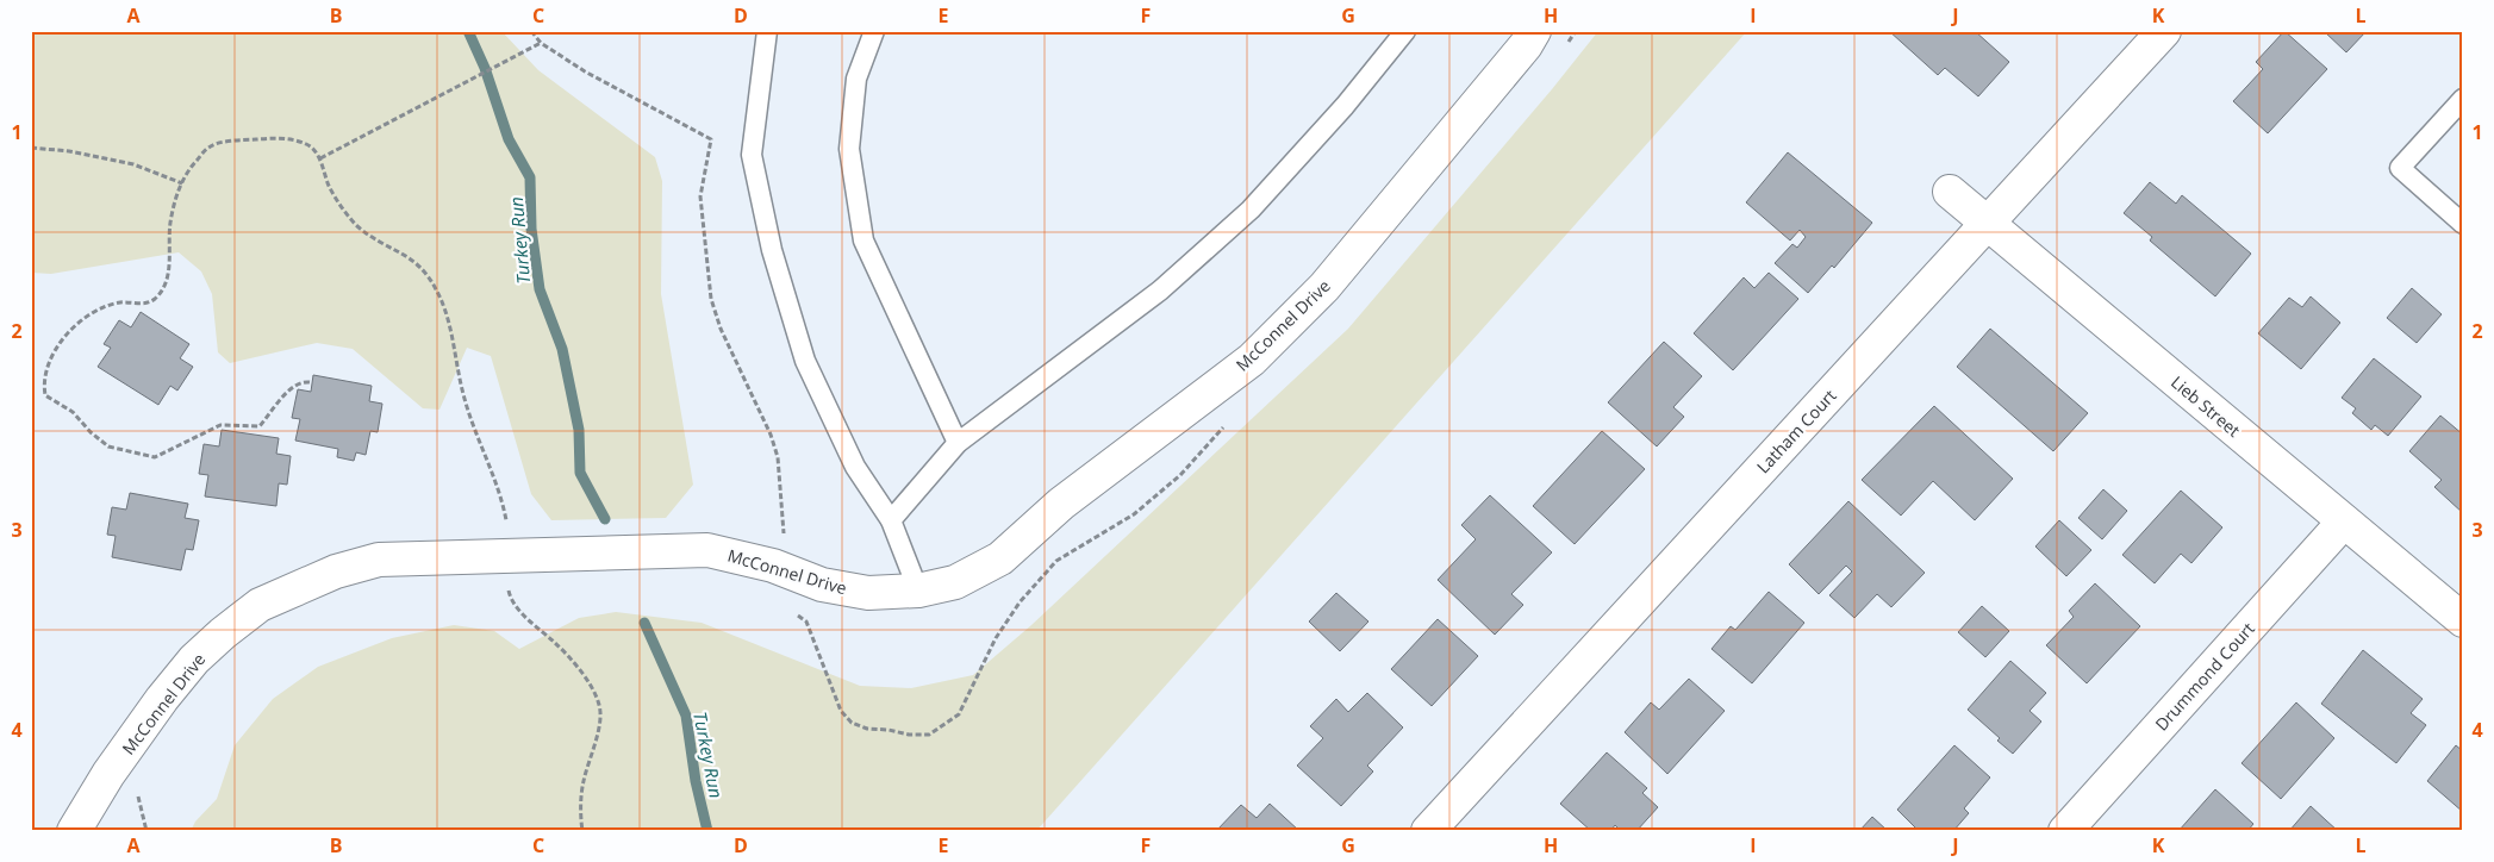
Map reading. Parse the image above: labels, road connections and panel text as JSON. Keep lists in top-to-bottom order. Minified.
{"streets":{"street":["McConnel Drive","Lieb Street","Latham Court","Drummond Court"]},"crossings":[["Lieb Street","Latham Court"],["Lieb Street","Drummond Court"]],"water":["Turkey Run"],"grid":{"columns":["A","B","C","D","E","F","G","H","I","J","K","L"],"rows":["1","2","3","4"]}}
